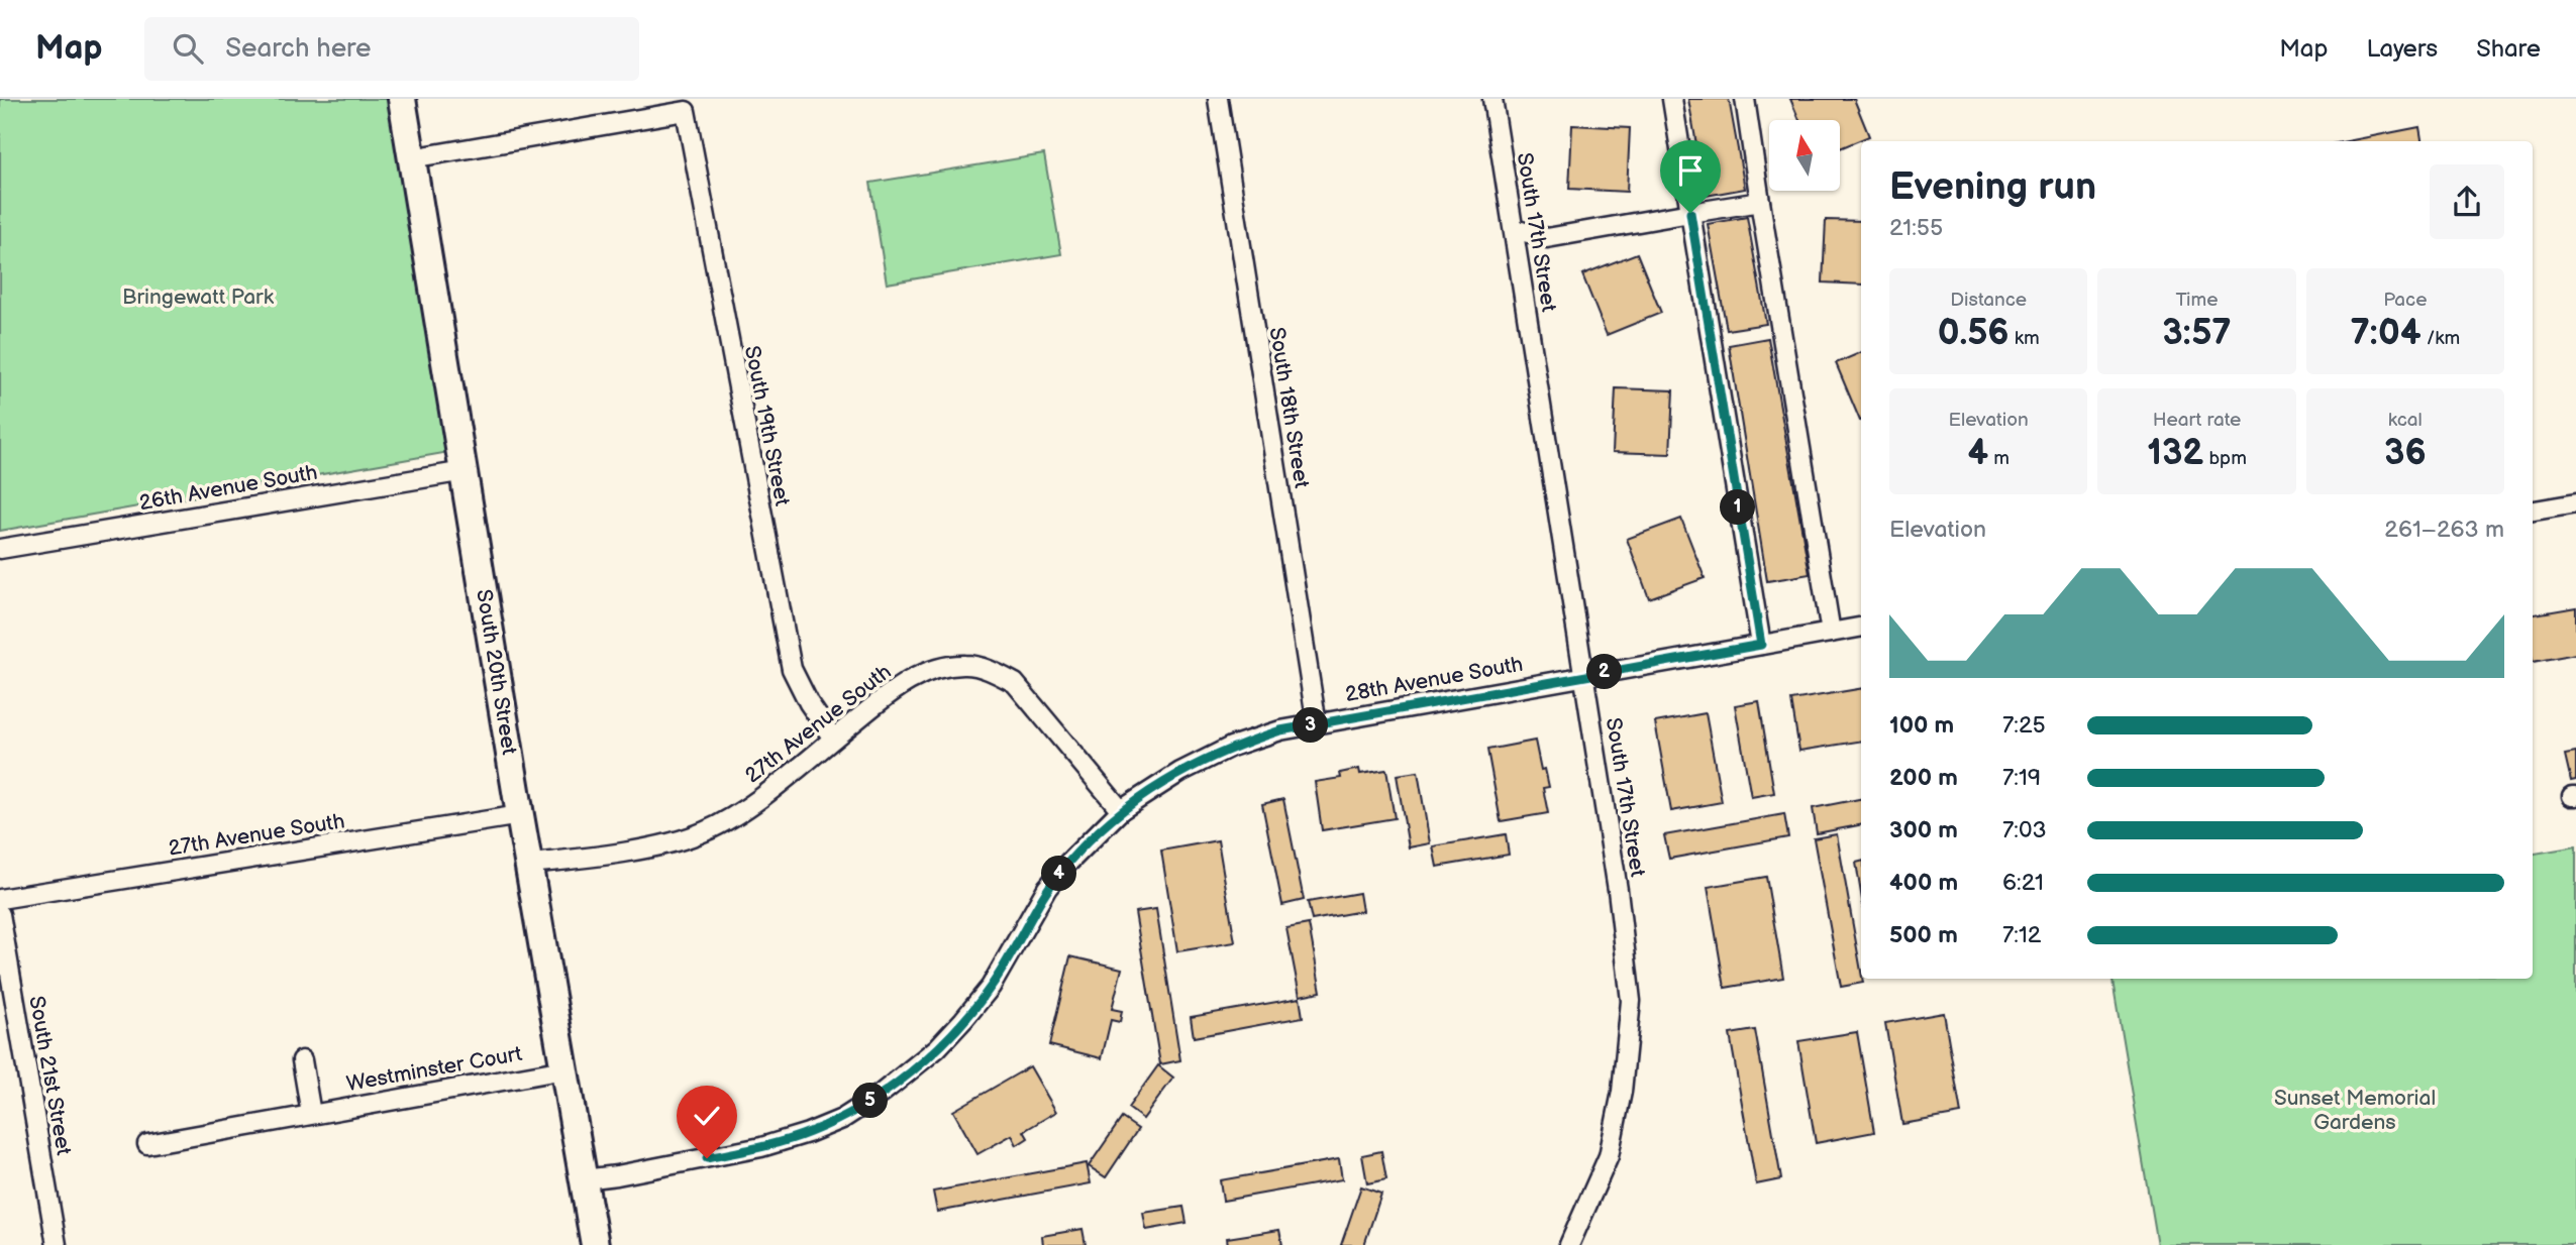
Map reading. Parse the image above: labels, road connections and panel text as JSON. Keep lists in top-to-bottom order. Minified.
{"streets":{"street":["South 17th Street","South 18th Street","South 19th Street","26th Avenue South","South 20th Street","28th Avenue South","27th Avenue South","Westminster Court","South 21st Street"]},"crossings":[["South 17th Street","28th Avenue South"],["South 18th Street","28th Avenue South"],["South 19th Street","South 20th Street"],["South 19th Street","27th Avenue South"],["26th Avenue South","South 20th Street"],["South 20th Street","28th Avenue South"],["South 20th Street","27th Avenue South"],["South 20th Street","Westminster Court"],["28th Avenue South","27th Avenue South"]],"parks":["Bringewatt Park","Sunset Memorial Gardens"],"north":"top","page":{"header":"Map","search":"Search here","nav":["Map","Layers","Share"],"heading":["Evening run","21:55"],"stats":[["Distance","0.56 km"],["Time","3:57"],["Pace","7:04 /km"],["Elevation","4 m"],["Heart rate","132 bpm"],["kcal","36"]],"pins":["1","2","3","4","5"],"chart":["Elevation","261–263 m"],"list":[{"name":"100 m","note":"7:25"},{"name":"200 m","note":"7:19"},{"name":"300 m","note":"7:03"},{"name":"400 m","note":"6:21"},{"name":"500 m","note":"7:12"}]}}
